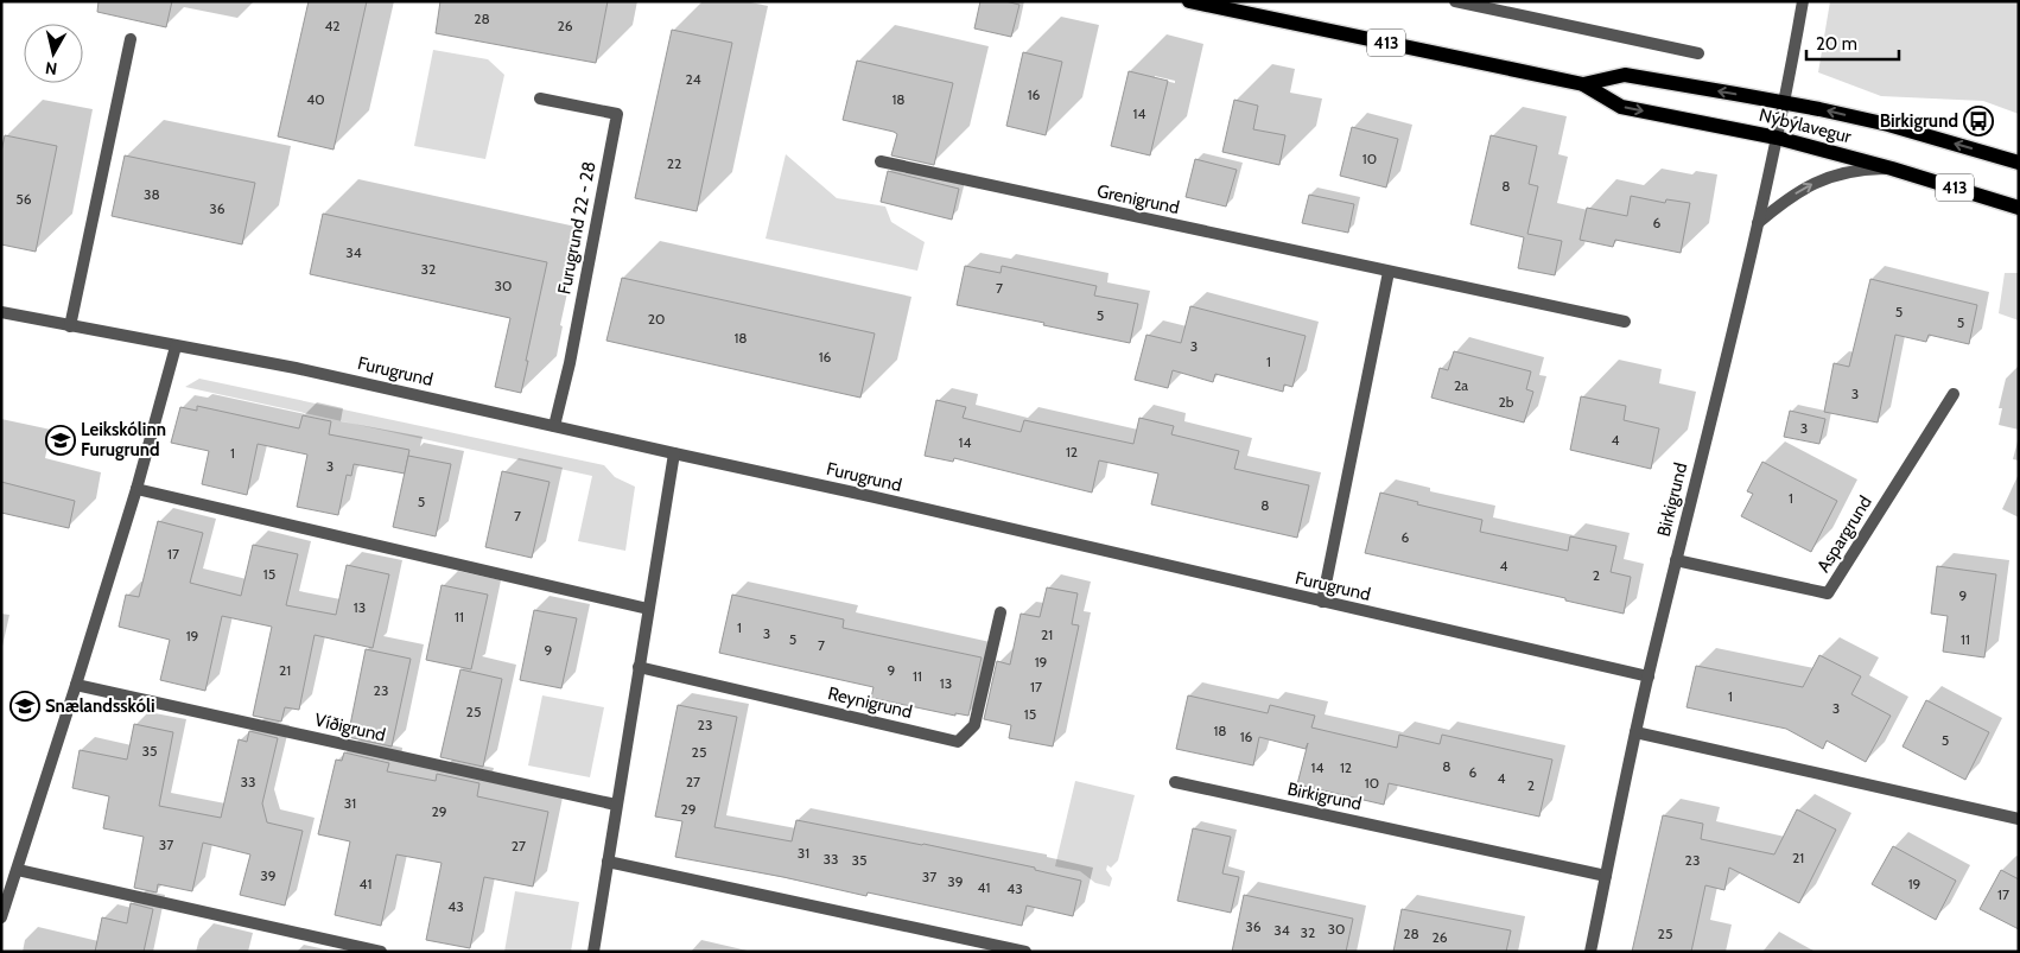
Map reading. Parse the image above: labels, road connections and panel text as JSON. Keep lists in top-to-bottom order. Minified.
{"streets":{"main road":["413","Nýbýlavegur"],"street":["Grenigrund","Furugrund 22 - 28","Furugrund","Birkigrund","Aspargrund","Reynigrund","Víðigrund"]},"crossings":[["Nýbýlavegur","Birkigrund"],["Furugrund 22 - 28","Furugrund"],["Furugrund","Birkigrund"],["Birkigrund","Aspargrund"]],"places":{"bus stop":["Birkigrund"],"school or university":["Leikskólinn Furugrund","Snælandsskóli"]},"house_numbers":["28","42","26","24","16","40","18","14","10","22","8","38","56","36","6","34","32","30","7","5","5","20","5","18","3","16","1","2a","3","2b","3","4","14","12","1","3","1","5","8","7","6","17","4","15","2","9","13","11","1","3","21","19","5","11","7","9","19","21","9","11","13","17","23","1","3","25","15","23","18","16","5","35","25","8","14","12","6","4","33","27","10","2","31","29","29","37","27","31","21","33","35","23","39","37","39","41","19","41","43","17","43","36","30","34","32","28","25","26"],"scale_bar":"20 m","north":"bottom"}
